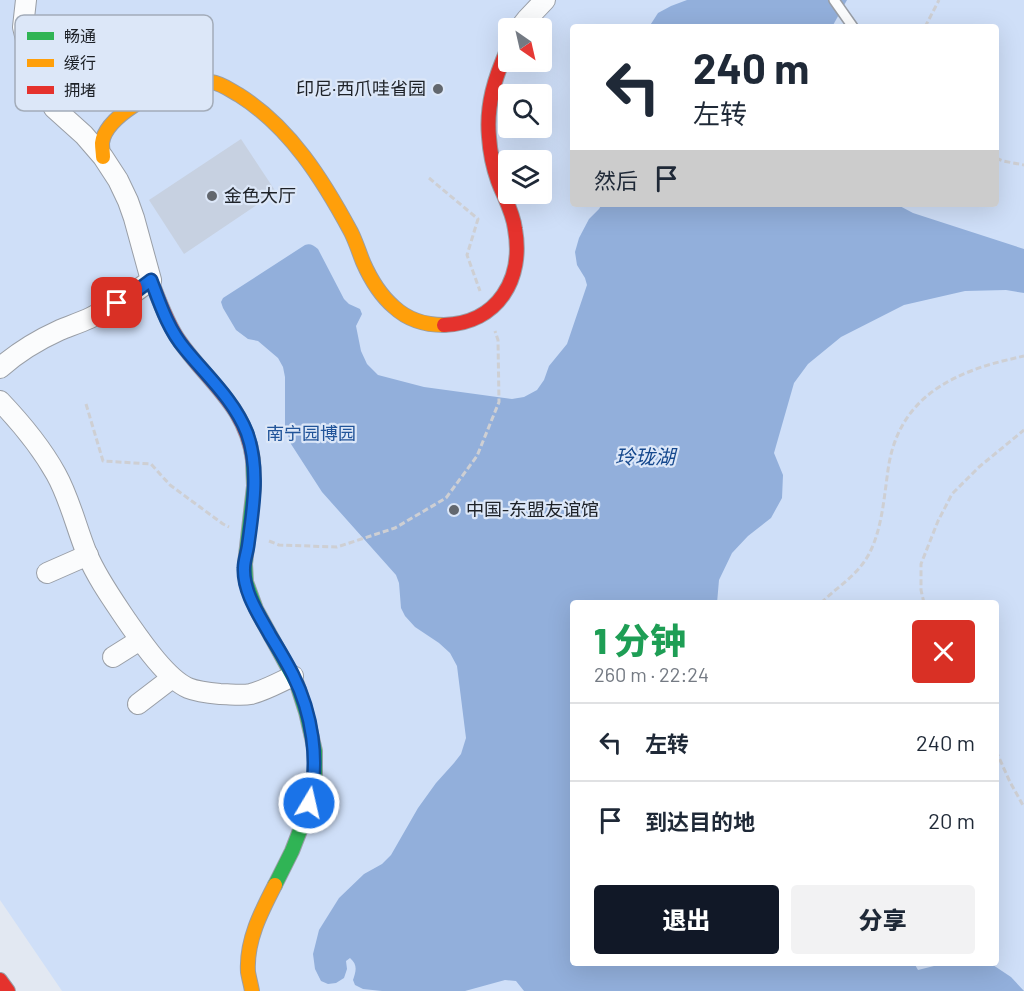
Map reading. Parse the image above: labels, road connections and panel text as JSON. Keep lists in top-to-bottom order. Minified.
{"water":["玲珑湖"],"parks":["南宁园博园"],"places":["印尼·西爪哇省园","金色大厅","中国-东盟友谊馆"],"legend":["畅通","缓行","拥堵"],"north":"bottom right","page":{"turn":["240 m","左转"],"then":"然后","heading":["1 分钟","260 m · 22:24"],"list":[{"name":"左转","value":"240 m"},{"name":"到达目的地","value":"20 m"}],"buttons":["退出","分享"]}}
